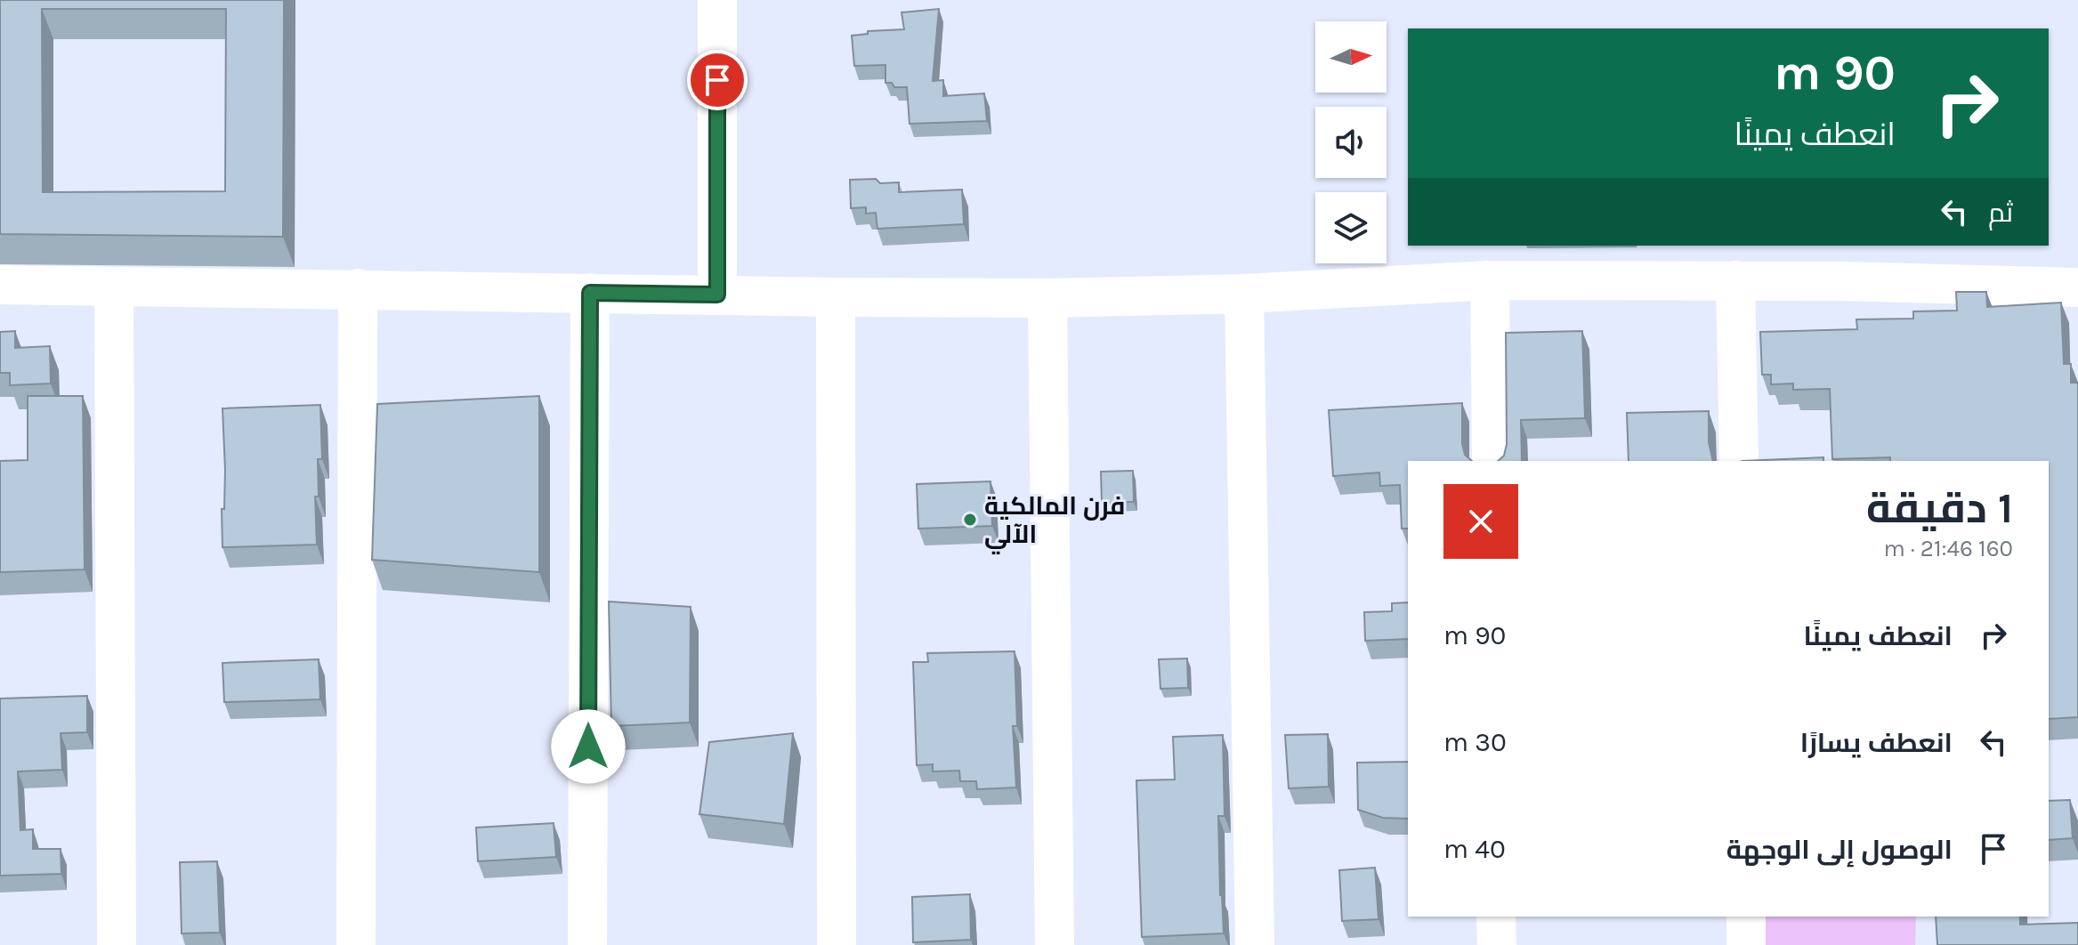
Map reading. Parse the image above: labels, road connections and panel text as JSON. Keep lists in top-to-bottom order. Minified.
{"places":["فرن المالكية الآلي"],"north":"right","page":{"turn":["90 m","انعطف يمينًا"],"then":"ثم","heading":["1 دقيقة","160 m · 21:46"],"list":[{"name":"انعطف يمينًا","value":"90 m"},{"name":"انعطف يسارًا","value":"30 m"},{"name":"الوصول إلى الوجهة","value":"40 m"}]}}
